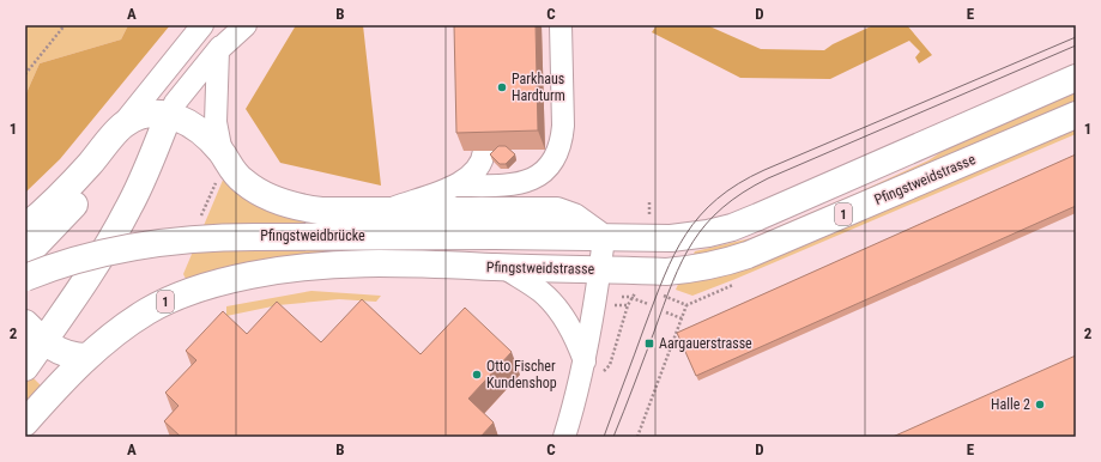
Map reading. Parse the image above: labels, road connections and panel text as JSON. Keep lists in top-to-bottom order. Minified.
{"streets":{"main road":["Pfingstweidstrasse","1","Pfingstweidbrücke"]},"crossings":[["1","Pfingstweidbrücke"]],"places":{"other":["Parkhaus Hardturm","Otto Fischer Kundenshop","Halle 2"],"transit":["Aargauerstrasse"]},"grid":{"columns":["A","B","C","D","E"],"rows":["1","2"]}}
